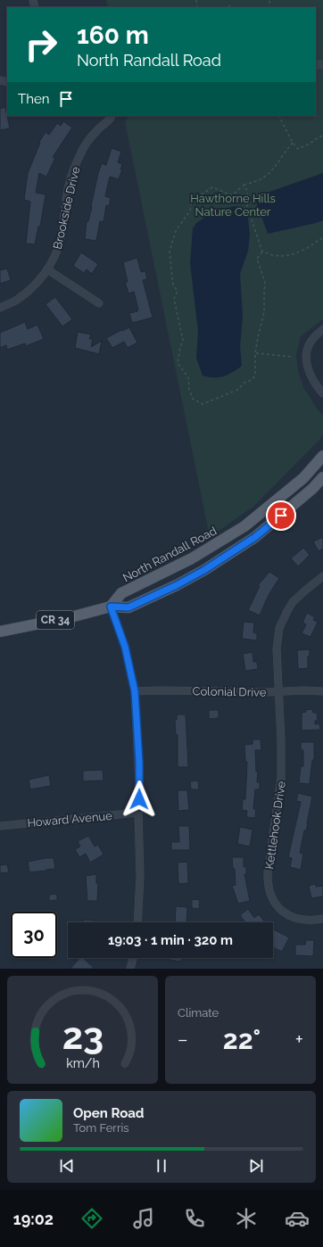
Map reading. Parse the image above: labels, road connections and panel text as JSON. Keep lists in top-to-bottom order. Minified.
{"streets":{"main road":["North Randall Road","CR 34"],"street":["Brookside Drive","Colonial Drive","Howard Avenue","Kettlehook Drive"]},"crossings":[["North Randall Road","CR 34"],["Colonial Drive","Kettlehook Drive"]],"parks":["Hawthorne Hills Nature Center"],"page":{"turn":["160 m","North Randall Road"],"then":"Then","limit":"30","trip":"19:03 · 1 min · 320 m","tile":"Climate","heat":["−","22°","+"],"song":["Open Road","Tom Ferris"],"tabs":"19:02","gauge":["23","km/h"]}}
